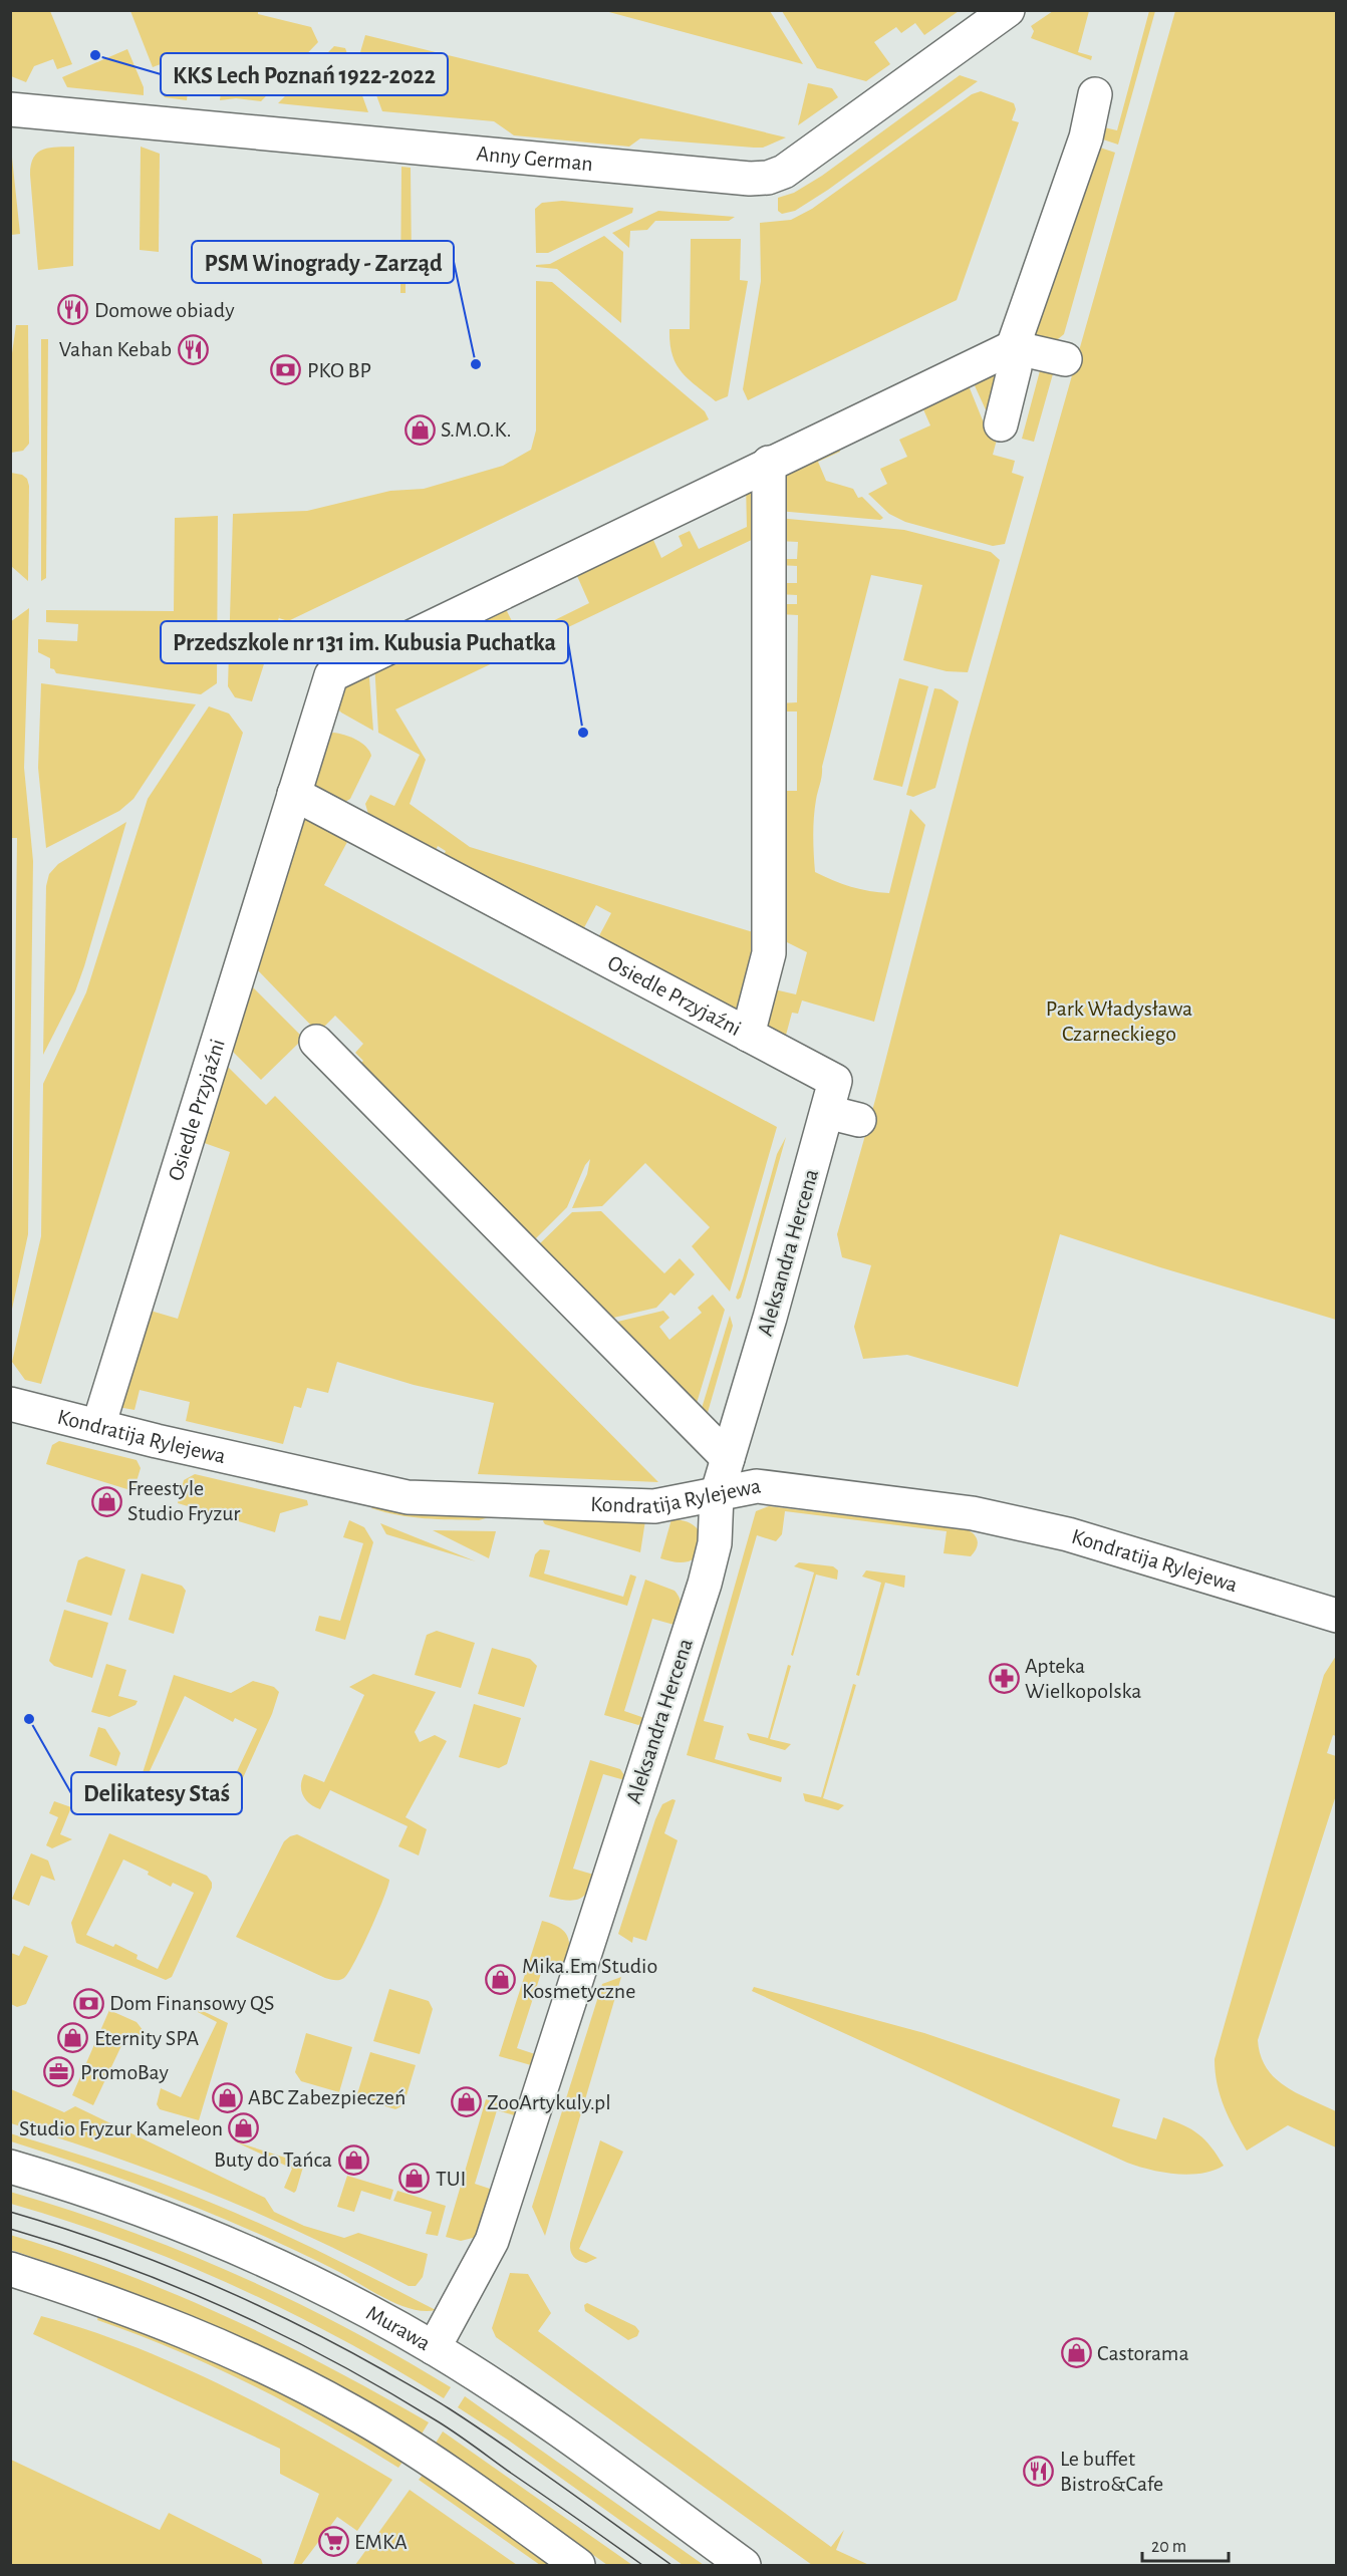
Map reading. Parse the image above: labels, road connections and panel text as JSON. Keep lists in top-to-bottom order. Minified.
{"streets":{"street":["Anny German","Osiedle Przyjaźni","Aleksandra Hercena","Kondratija Rylejewa","Murawa"]},"crossings":[["Osiedle Przyjaźni","Aleksandra Hercena"],["Osiedle Przyjaźni","Kondratija Rylejewa"],["Aleksandra Hercena","Kondratija Rylejewa"],["Aleksandra Hercena","Murawa"]],"parks":["Park Władysława Czarneckiego"],"places":{"other":["KKS Lech Poznań 1922-2022","PSM Winogrady - Zarząd","Przedszkole nr 131 im. Kubusia Puchatka","Delikatesy Staś"],"restaurant":["Domowe obiady","Vahan Kebab","Le buffet Bistro&Cafe"],"bank":["PKO BP","Dom Finansowy QS"],"shop":["S.M.O.K.","Freestyle Studio Fryzur","Mika.Em Studio Kosmetyczne","Eternity SPA","ABC Zabezpieczeń","ZooArtykuly.pl","Studio Fryzur Kameleon","Buty do Tańca","TUI","Castorama"],"pharmacy":["Apteka Wielkopolska"],"office":["PromoBay"],"supermarket":["EMKA"]},"scale_bar":"20 m"}
